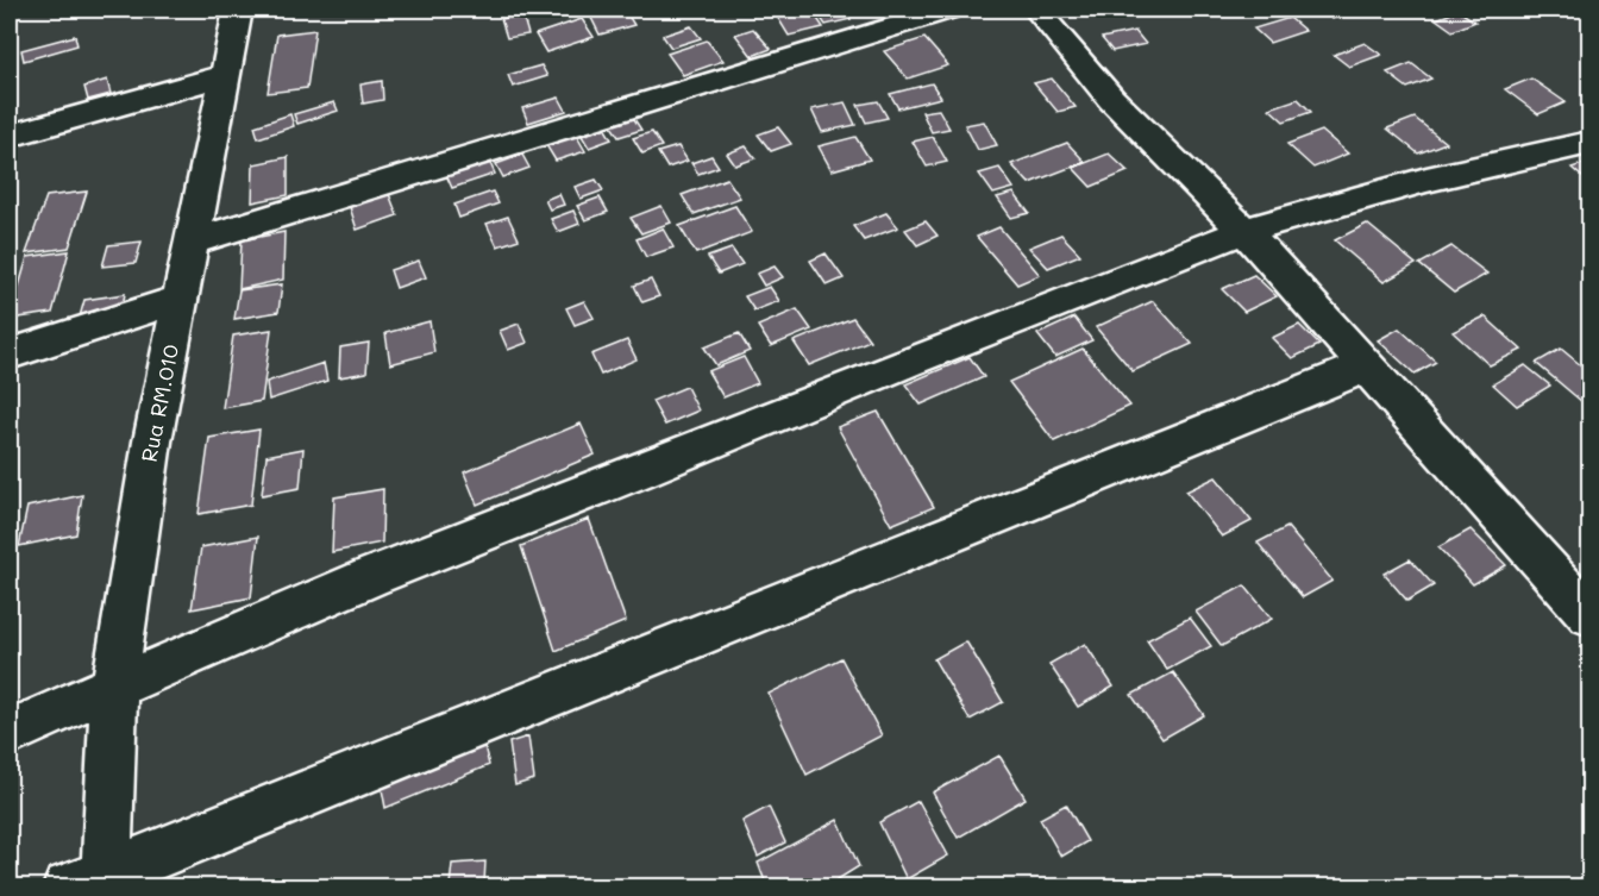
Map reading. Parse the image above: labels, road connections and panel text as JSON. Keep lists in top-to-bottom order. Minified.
{"streets":{"street":["Rua RM.010"]}}
